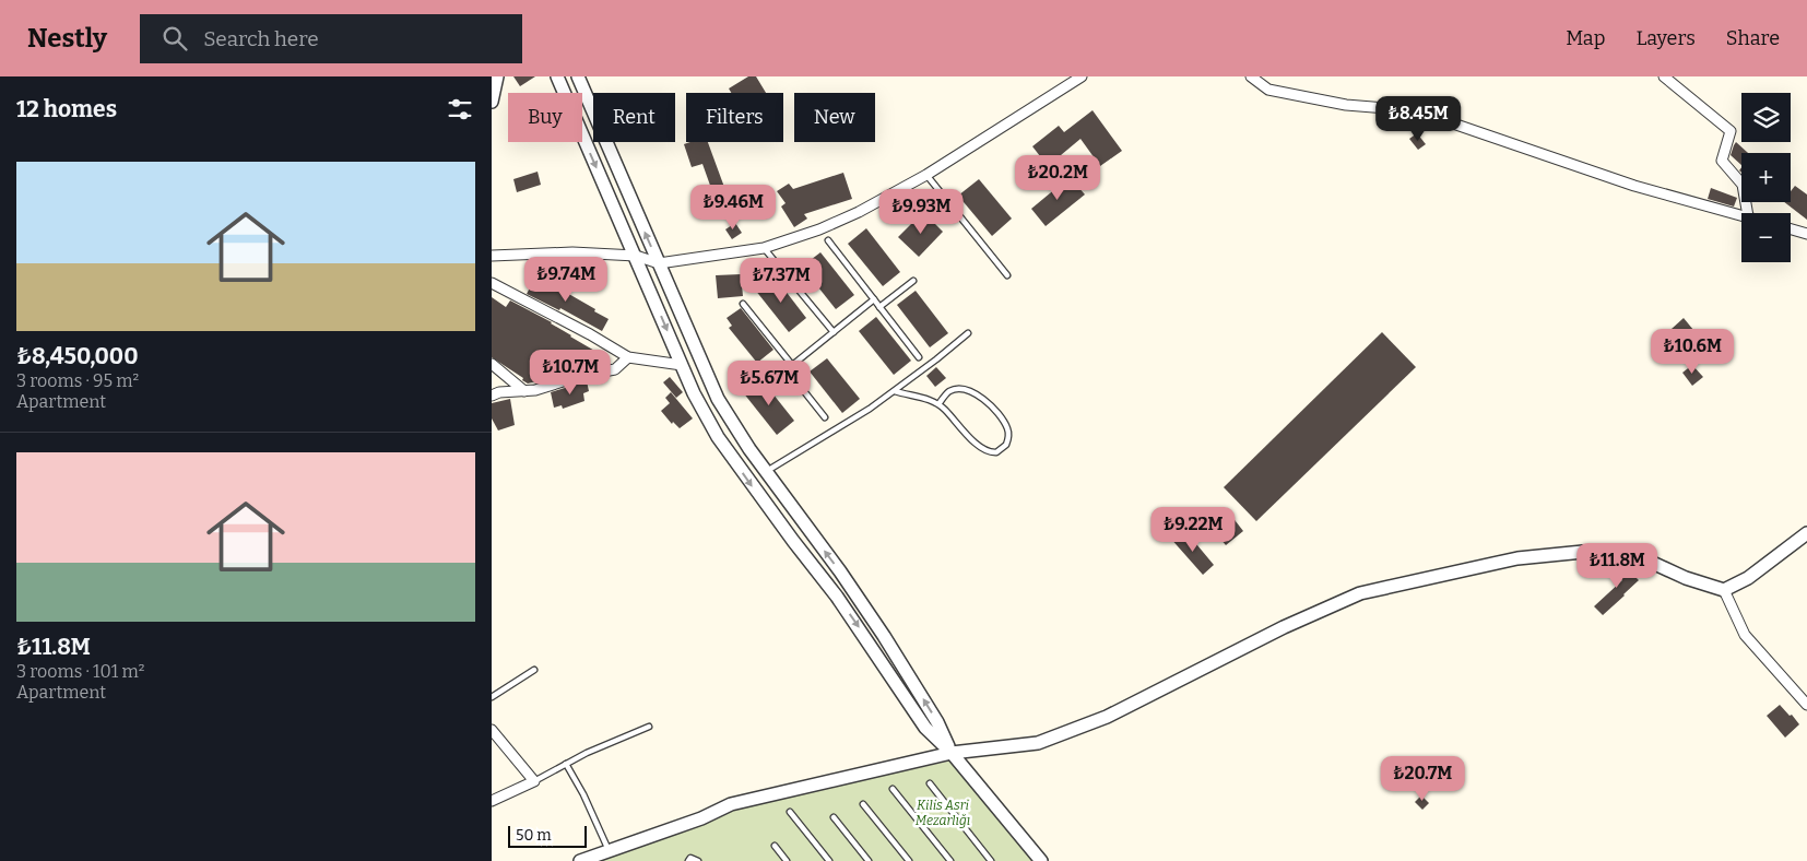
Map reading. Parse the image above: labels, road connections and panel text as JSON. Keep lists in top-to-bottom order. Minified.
{"parks":["Kilis Asri Mezarlığı"],"scale_bar":"50 m","page":{"header":"Nestly","search":"Search here","nav":["Map","Layers","Share"],"heading":"12 homes","map_buttons":["+","−"],"chip":["Buy","Rent","Filters","New"],"price":["₺8.45M","₺20.2M","₺9.46M","₺9.93M","₺9.74M","₺7.37M","₺10.6M","₺10.7M","₺5.67M","₺9.22M","₺11.8M","₺20.7M"],"list":[{"name":"₺8,450,000","note":"3 rooms · 95 m² · Apartment"},{"name":"₺11.8M","note":"3 rooms · 101 m² · Apartment"}],"scale":"50 m"}}
